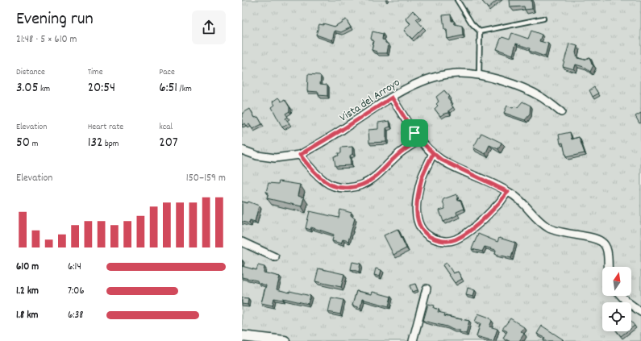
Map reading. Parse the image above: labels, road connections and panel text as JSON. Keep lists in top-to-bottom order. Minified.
{"streets":{"street":["Vista del Arroyo"]},"north":"top","page":{"heading":["Evening run","21:48 · 5 × 610 m"],"stats":[["Distance","3.05 km"],["Time","20:54"],["Pace","6:51 /km"],["Elevation","50 m"],["Heart rate","132 bpm"],["kcal","207"]],"chart":["Elevation","150–159 m"],"list":[{"name":"610 m","note":"6:14"},{"name":"1.2 km","note":"7:06"},{"name":"1.8 km","note":"6:38"}]}}
